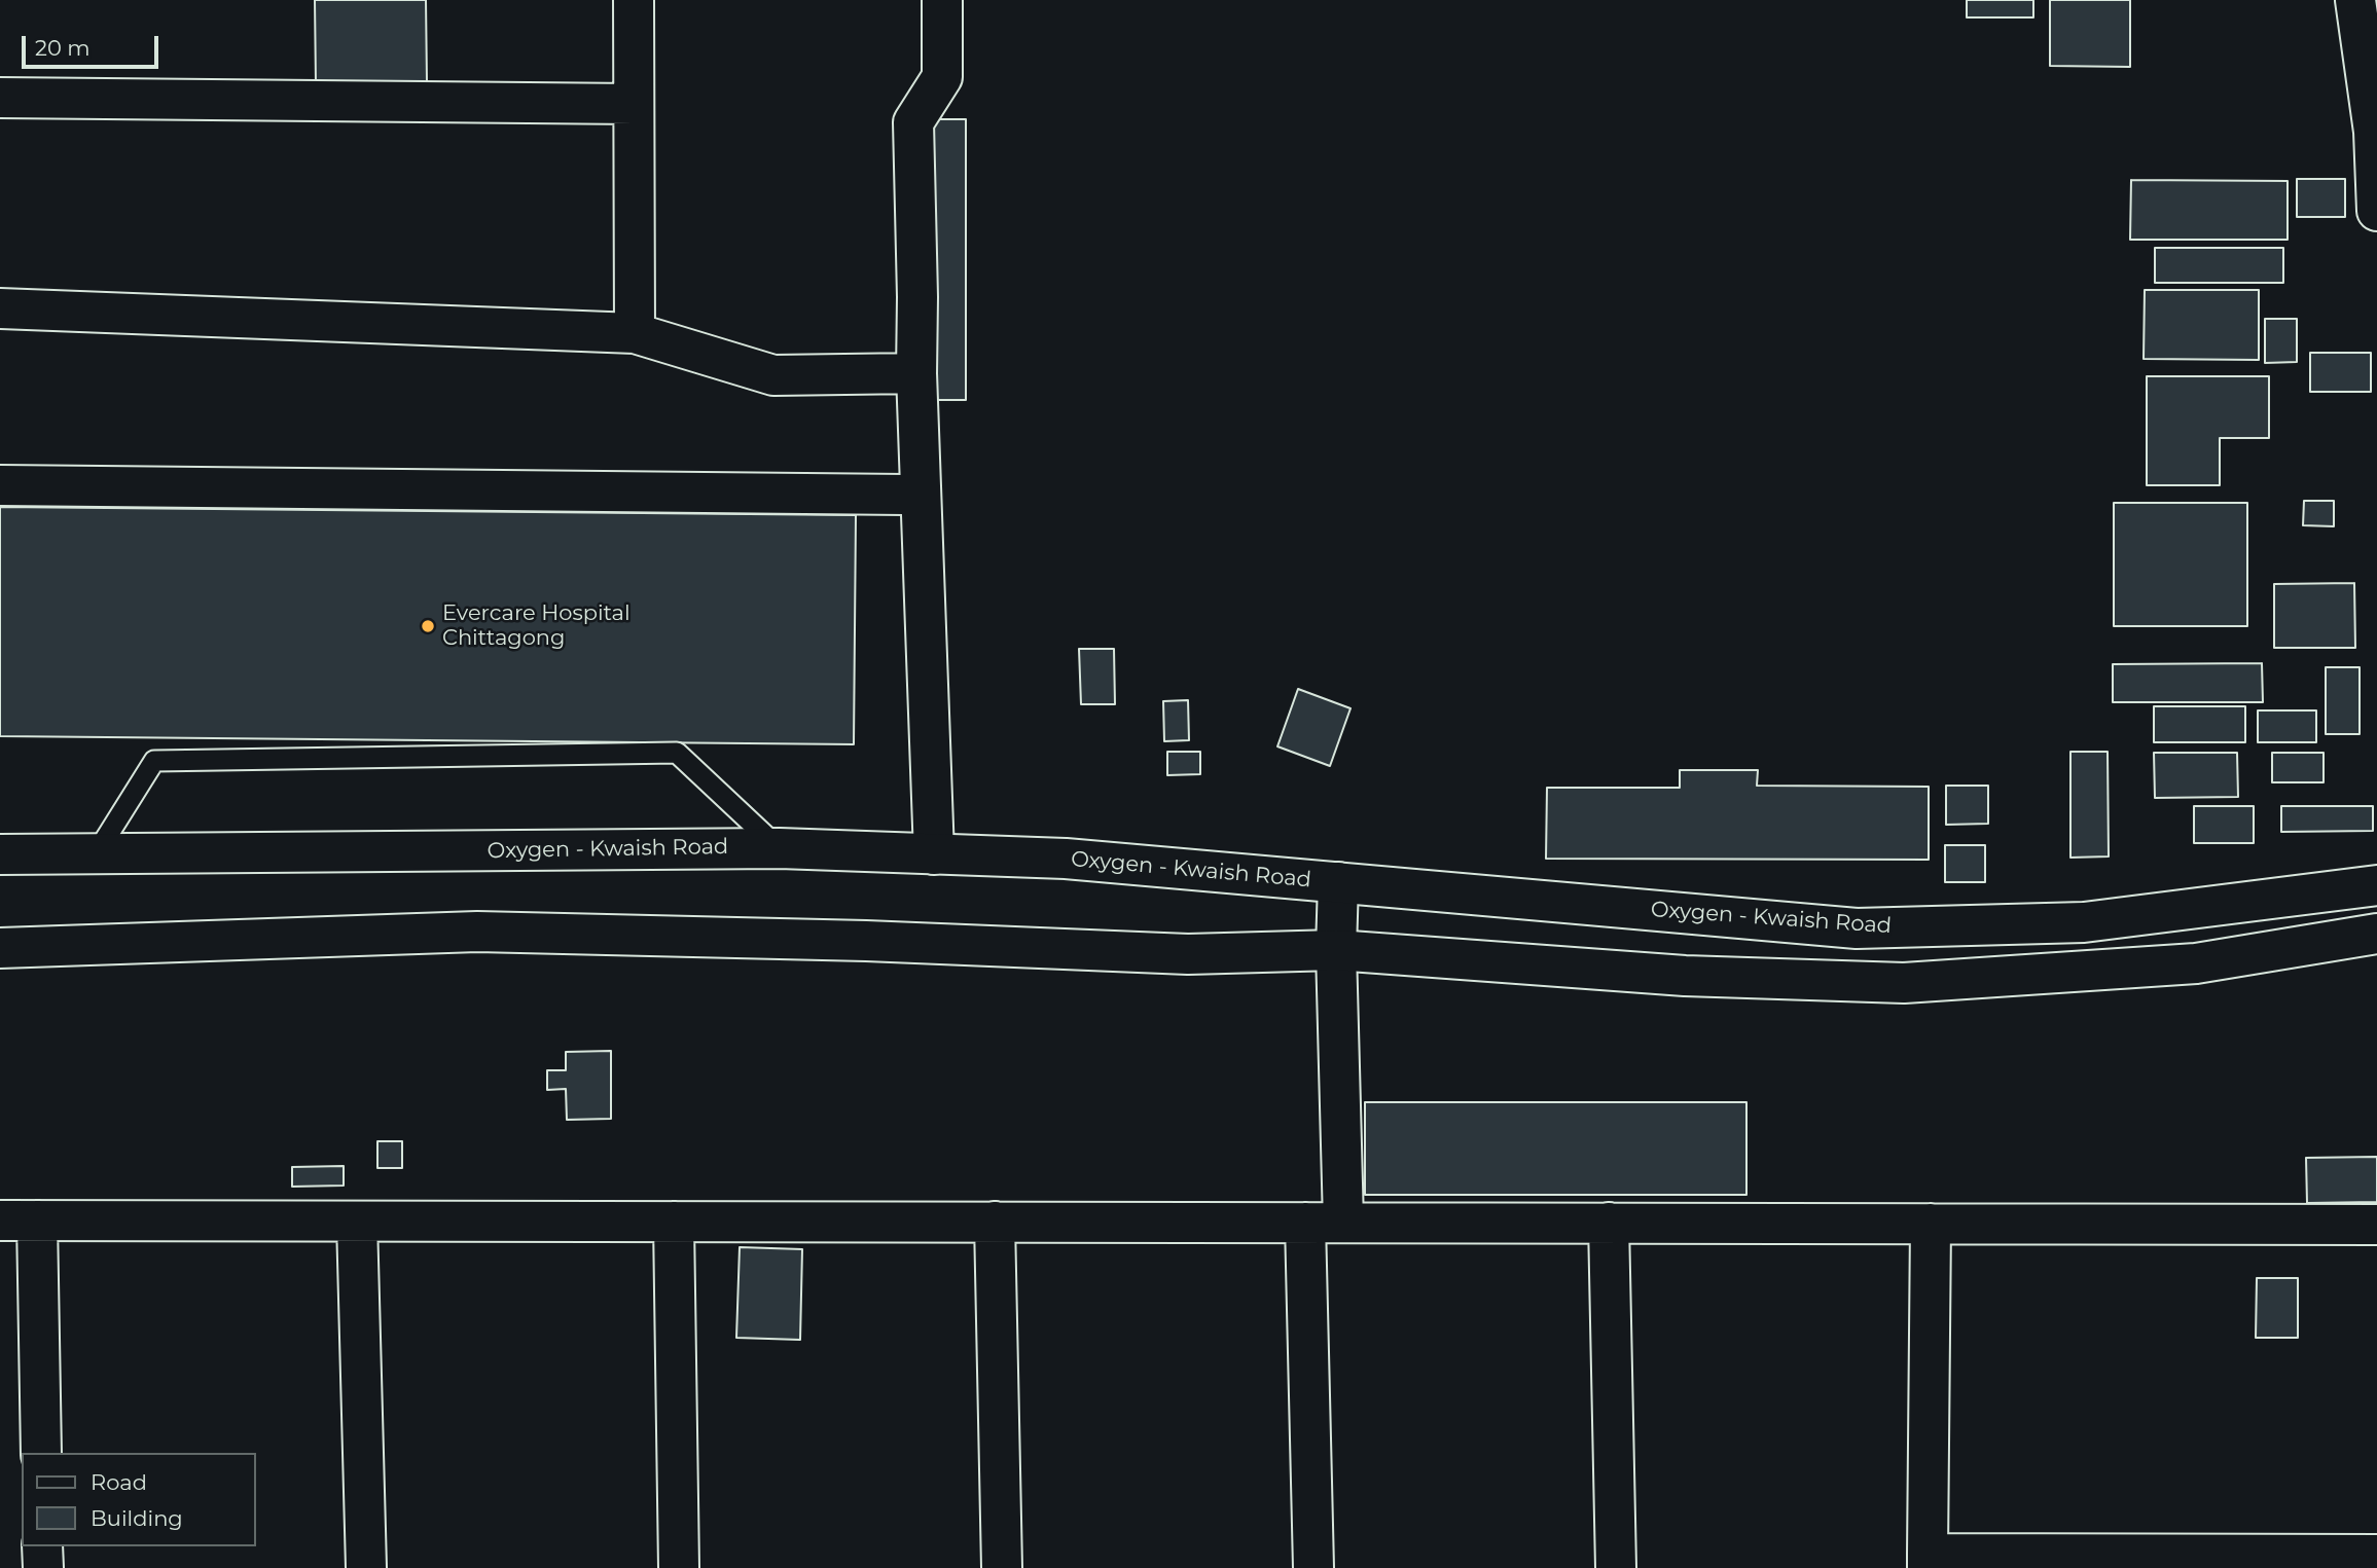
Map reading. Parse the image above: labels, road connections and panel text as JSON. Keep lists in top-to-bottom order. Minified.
{"streets":{"street":["Oxygen - Kwaish Road"]},"places":["Evercare Hospital Chittagong"],"legend":["Road","Building"],"scale_bar":"20 m"}
